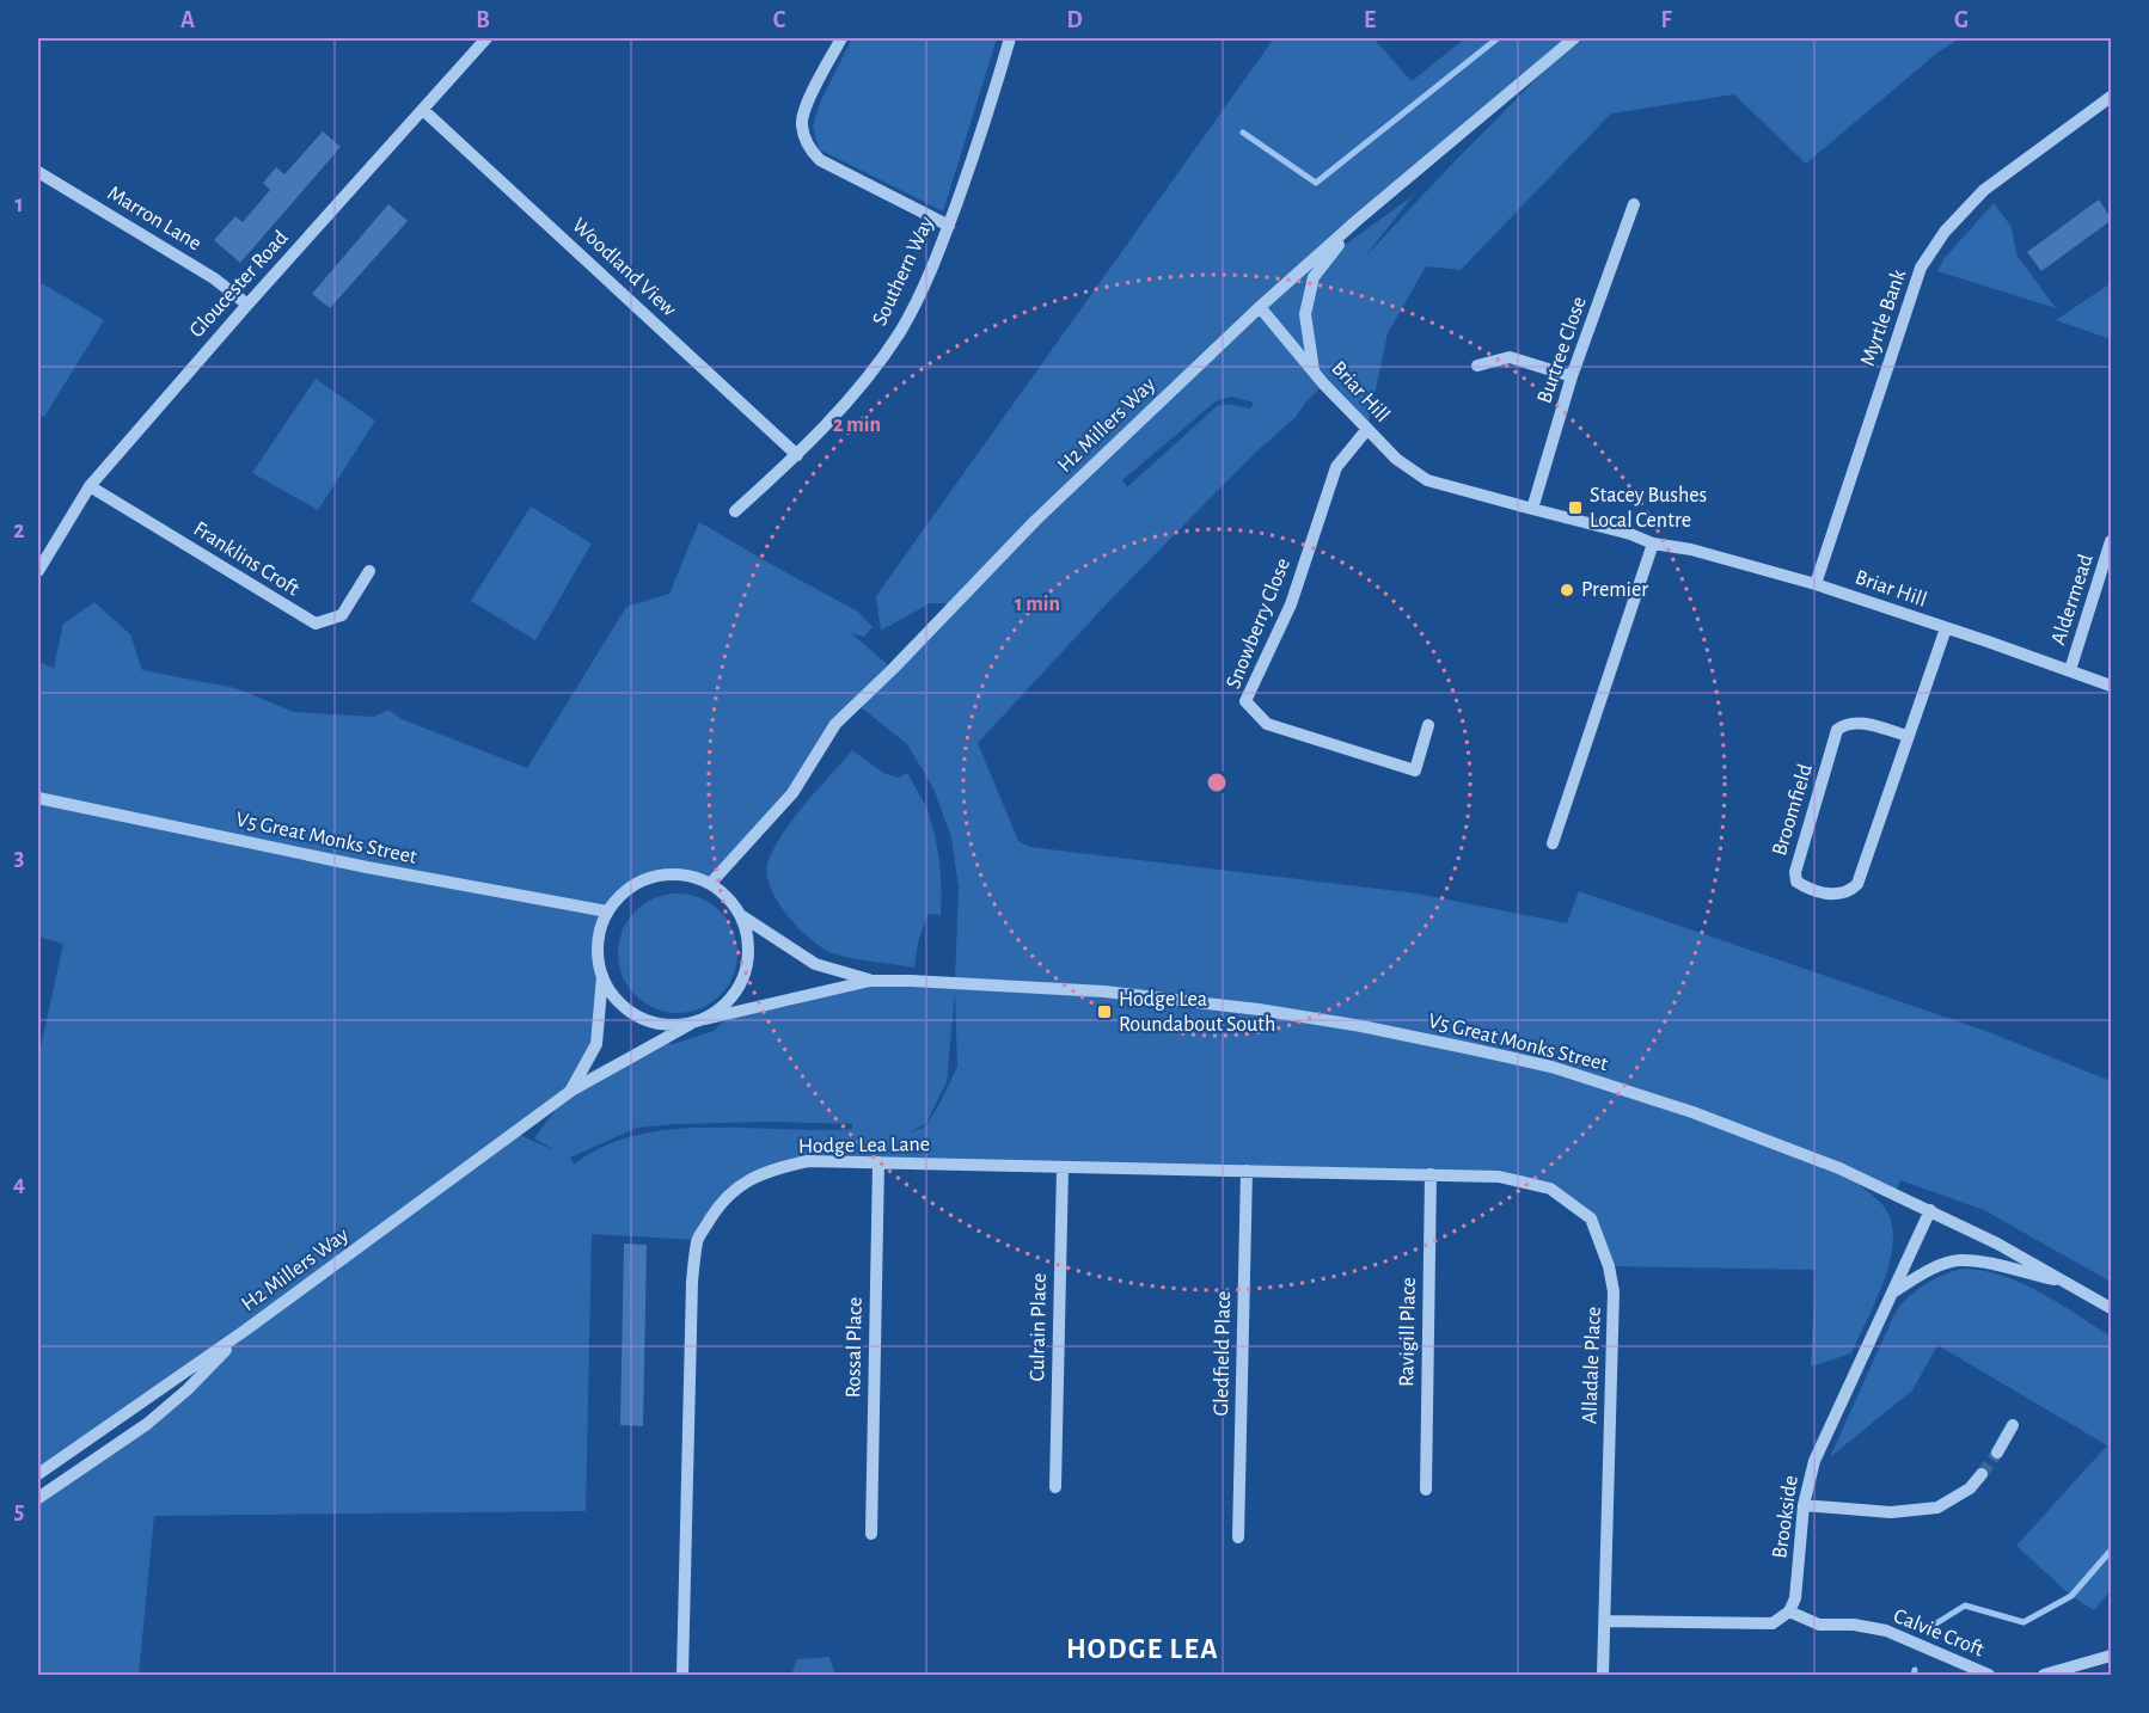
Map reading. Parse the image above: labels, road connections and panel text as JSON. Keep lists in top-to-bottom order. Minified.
{"streets":{"street":["Marron Lane","Woodland View","Southern Way","Gloucester Road","Myrtle Bank","Burtree Close","Briar Hill","H2 Millers Way","Franklins Croft","Aldermead","Snowberry Close","Broomfield","V5 Great Monks Street","Hodge Lea Lane","Culrain Place","Ravigill Place","Rossal Place","Gledfield Place","Alladale Place","Brookside","Calvie Croft"]},"crossings":[["Marron Lane","Gloucester Road"],["Woodland View","Southern Way"],["Woodland View","Gloucester Road"],["Gloucester Road","Franklins Croft"],["Myrtle Bank","Briar Hill"],["Burtree Close","Briar Hill"],["Briar Hill","H2 Millers Way"],["Briar Hill","Aldermead"],["Briar Hill","Snowberry Close"],["Briar Hill","Broomfield"],["H2 Millers Way","V5 Great Monks Street"],["V5 Great Monks Street","Brookside"],["Hodge Lea Lane","Culrain Place"],["Hodge Lea Lane","Ravigill Place"],["Hodge Lea Lane","Rossal Place"],["Hodge Lea Lane","Gledfield Place"],["Hodge Lea Lane","Alladale Place"],["Brookside","Calvie Croft"]],"districts":["HODGE LEA"],"places":{"transit":["Stacey Bushes Local Centre","Hodge Lea Roundabout South"],"other":["Premier"]},"grid":{"columns":["A","B","C","D","E","F","G"],"rows":["1","2","3","4","5"]},"rings":["2 min","1 min"]}
